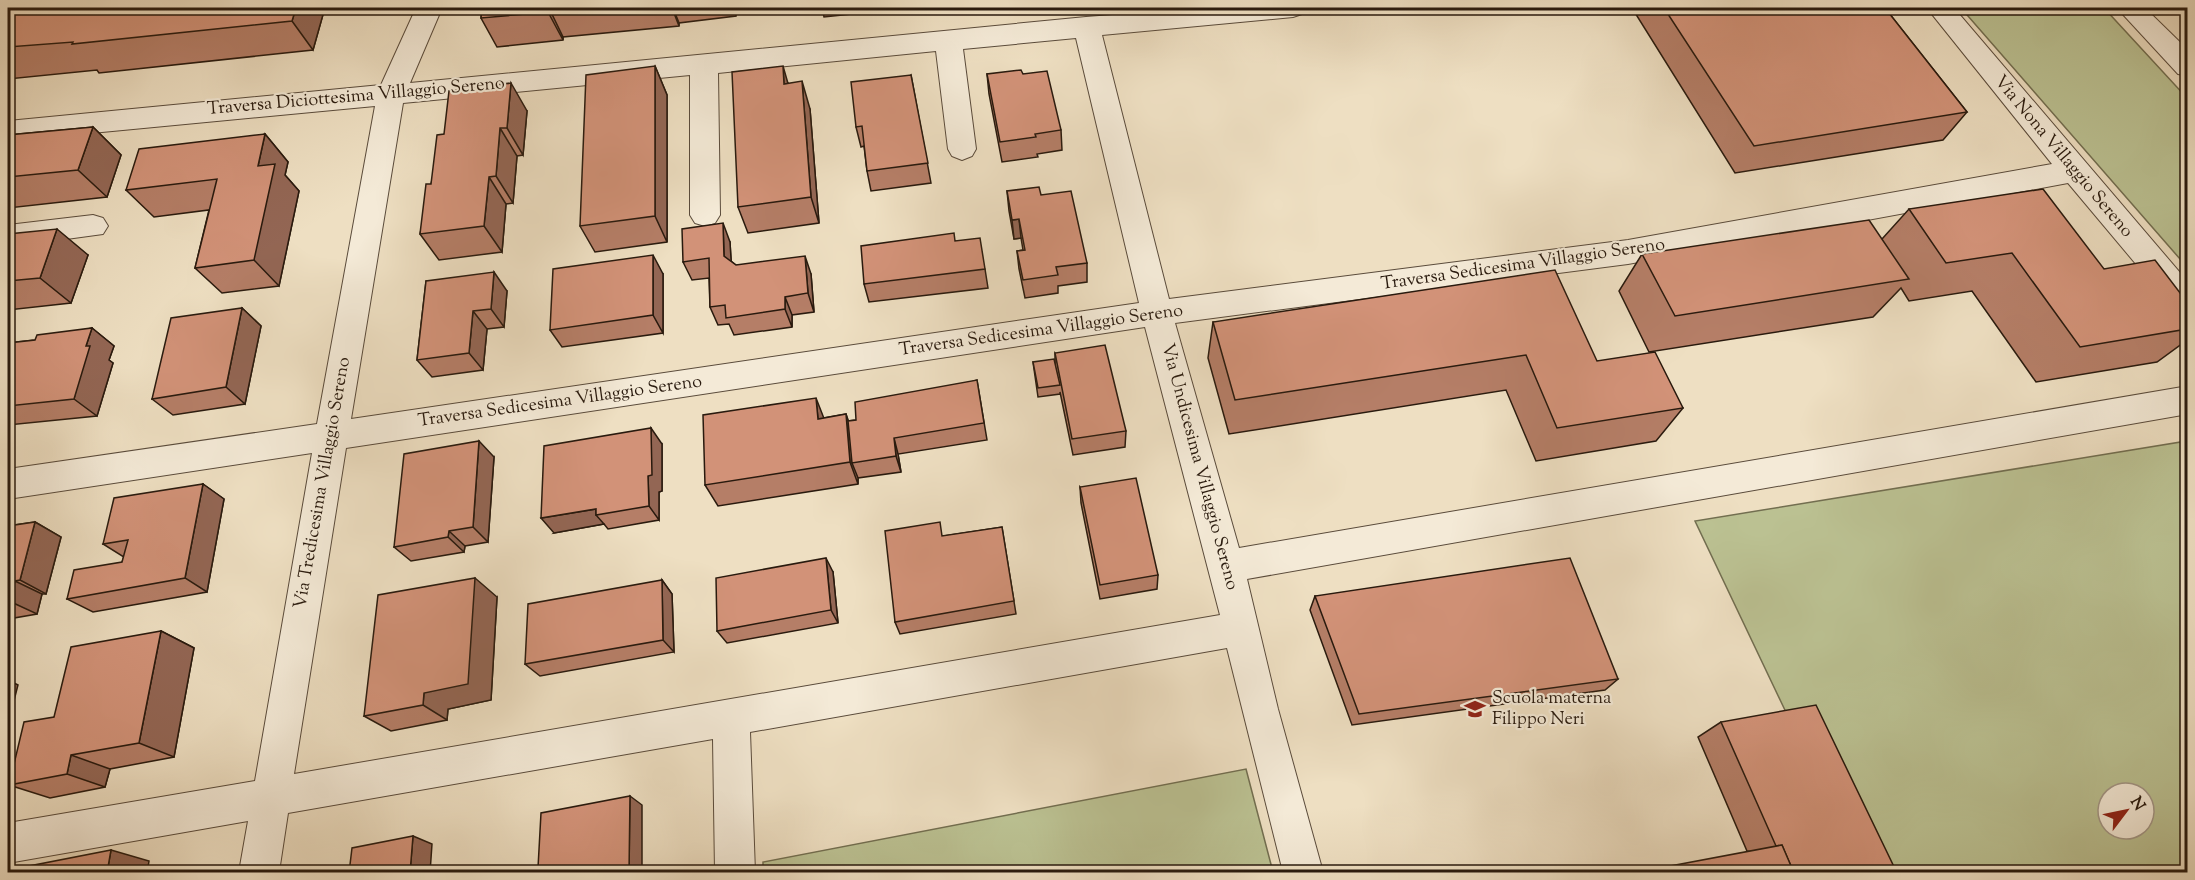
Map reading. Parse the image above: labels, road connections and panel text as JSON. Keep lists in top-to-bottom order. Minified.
{"streets":{"street":["Traversa Diciottesima Villaggio Sereno","Via Nona Villaggio Sereno","Traversa Sedicesima Villaggio Sereno","Via Undicesima Villaggio Sereno","Via Tredicesima Villaggio Sereno"]},"crossings":[["Traversa Diciottesima Villaggio Sereno","Via Undicesima Villaggio Sereno"],["Traversa Diciottesima Villaggio Sereno","Via Tredicesima Villaggio Sereno"],["Via Nona Villaggio Sereno","Traversa Sedicesima Villaggio Sereno"],["Traversa Sedicesima Villaggio Sereno","Via Undicesima Villaggio Sereno"],["Traversa Sedicesima Villaggio Sereno","Via Tredicesima Villaggio Sereno"]],"places":{"school or university":["Scuola materna Filippo Neri"]},"north":"top right"}
